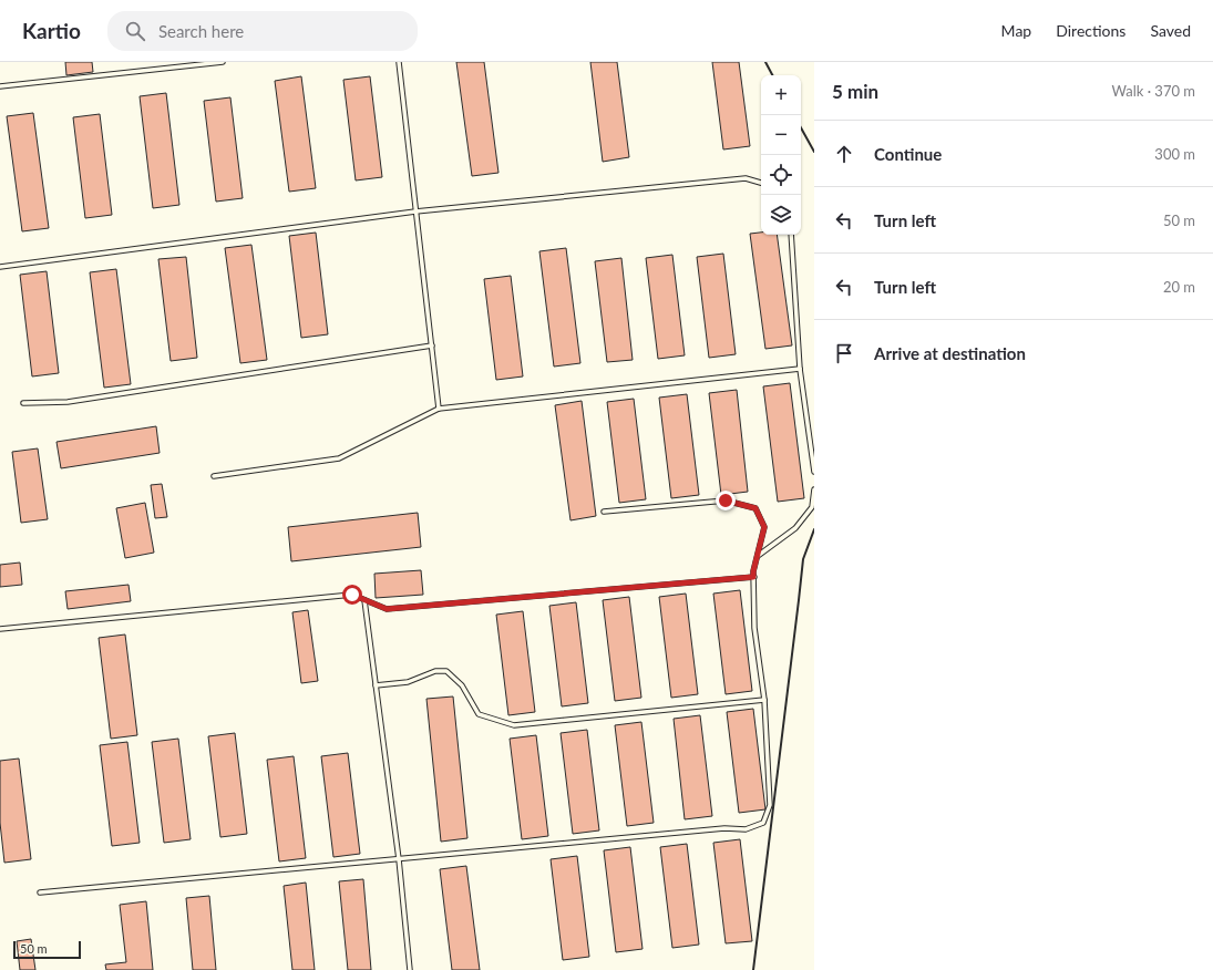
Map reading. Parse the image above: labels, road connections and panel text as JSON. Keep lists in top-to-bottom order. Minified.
{"scale_bar":"50 m","page":{"header":"Kartio","search":"Search here","nav":["Map","Directions","Saved"],"heading":["5 min","Walk · 370 m"],"map_buttons":["+","−"],"list":[["Continue","300 m"],["Turn left","50 m"],["Turn left","20 m"],"Arrive at destination"],"scale":"50 m"}}
